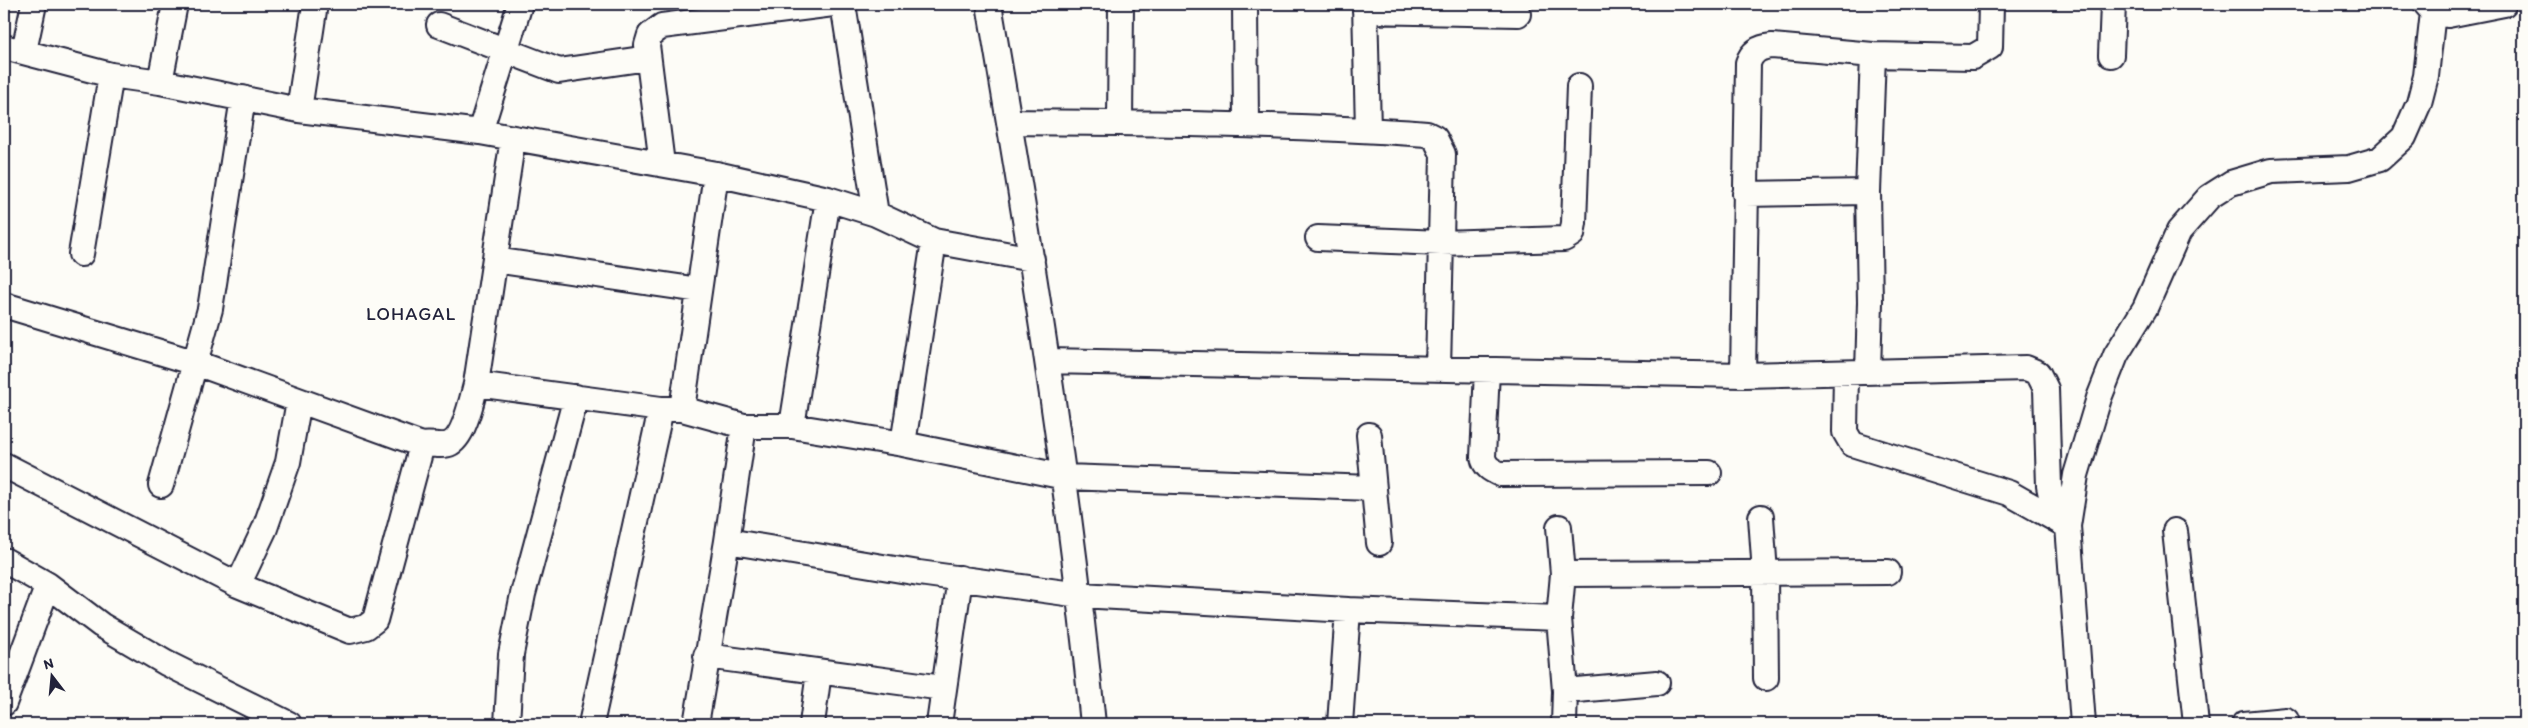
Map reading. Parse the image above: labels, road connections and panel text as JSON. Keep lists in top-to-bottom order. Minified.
{"districts":["LOHAGAL"],"north":"top"}
